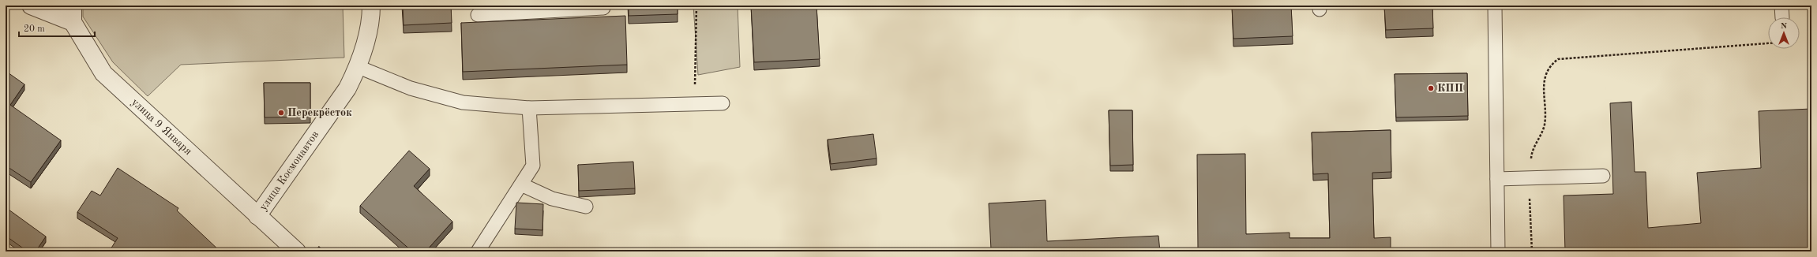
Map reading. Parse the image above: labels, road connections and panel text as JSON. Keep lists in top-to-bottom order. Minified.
{"streets":{"street":["улица 9 Января","улица Космонавтов"]},"crossings":[["улица 9 Января","улица Космонавтов"]],"places":["КПП","Перекрёсток"],"scale_bar":"20 m","north":"top"}
